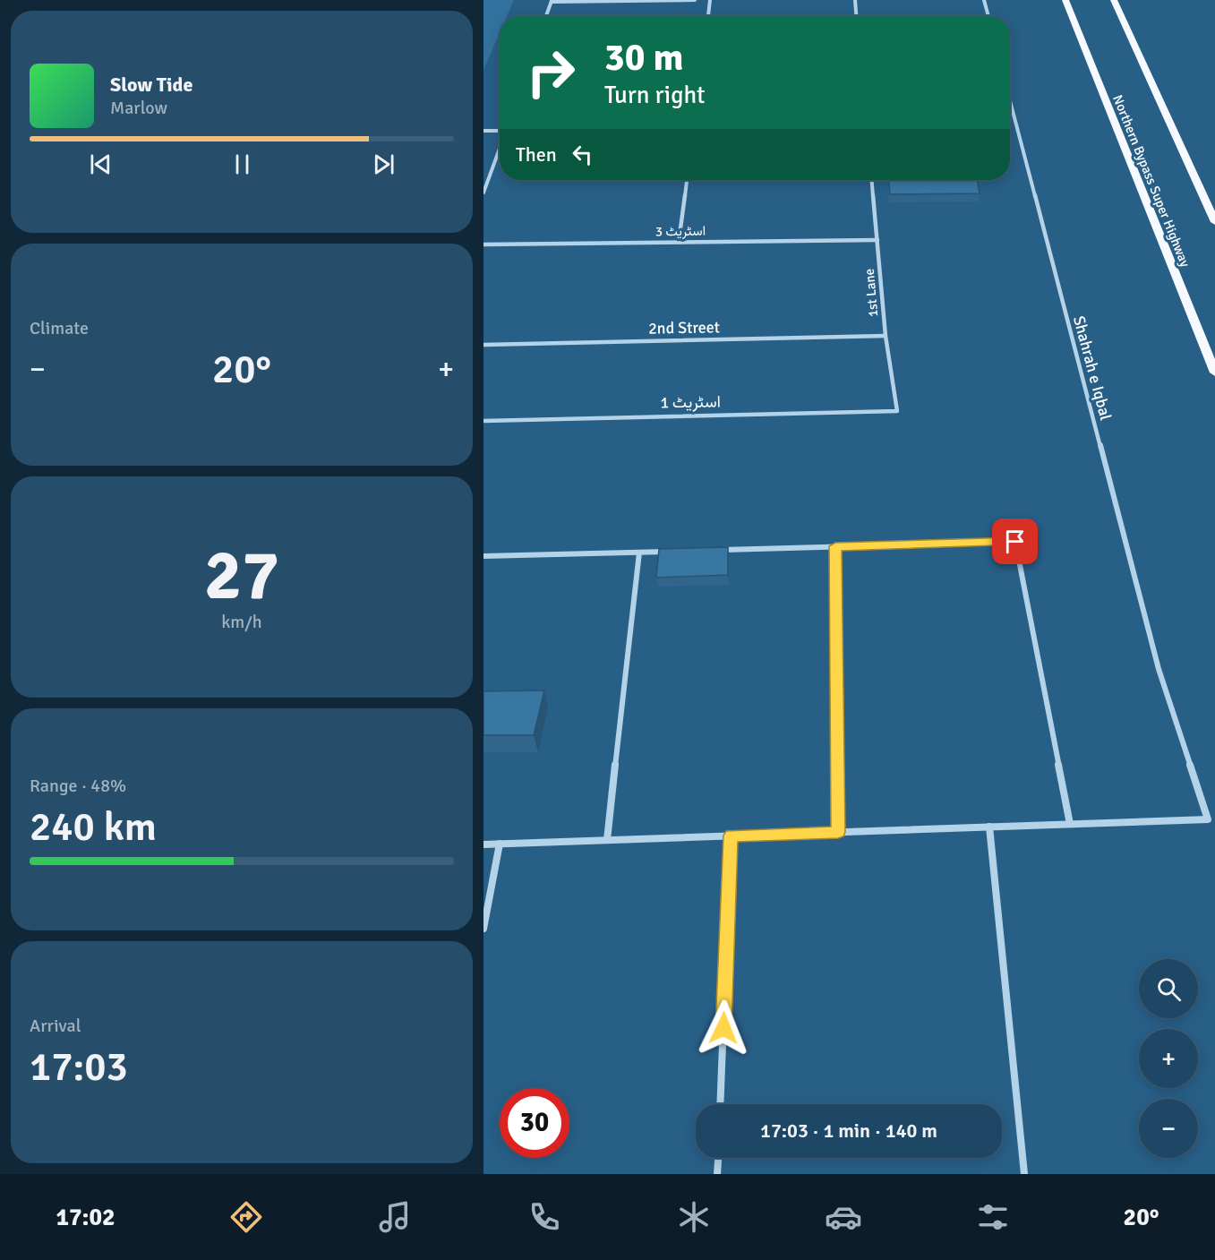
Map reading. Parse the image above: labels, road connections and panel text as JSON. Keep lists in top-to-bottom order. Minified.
{"streets":{"main road":["Northern Bypass Super Highway"],"street":["اسٹریٹ 3","1st Lane","2nd Street","Shahrah e Iqbal","اسٹریٹ 1"]},"crossings":[["اسٹریٹ 3","1st Lane"],["1st Lane","2nd Street"],["1st Lane","اسٹریٹ 1"]],"page":{"turn":["30 m","Turn right"],"song":["Slow Tide","Marlow"],"then":"Then","tile":["Climate",["27","km/h"],["Range · 48%","240 km"],["Arrival","17:03"]],"heat":["−","20°","+"],"map_buttons":["+","−"],"limit":"30","trip":"17:03 · 1 min · 140 m","tabs":["17:02","20°"]}}
